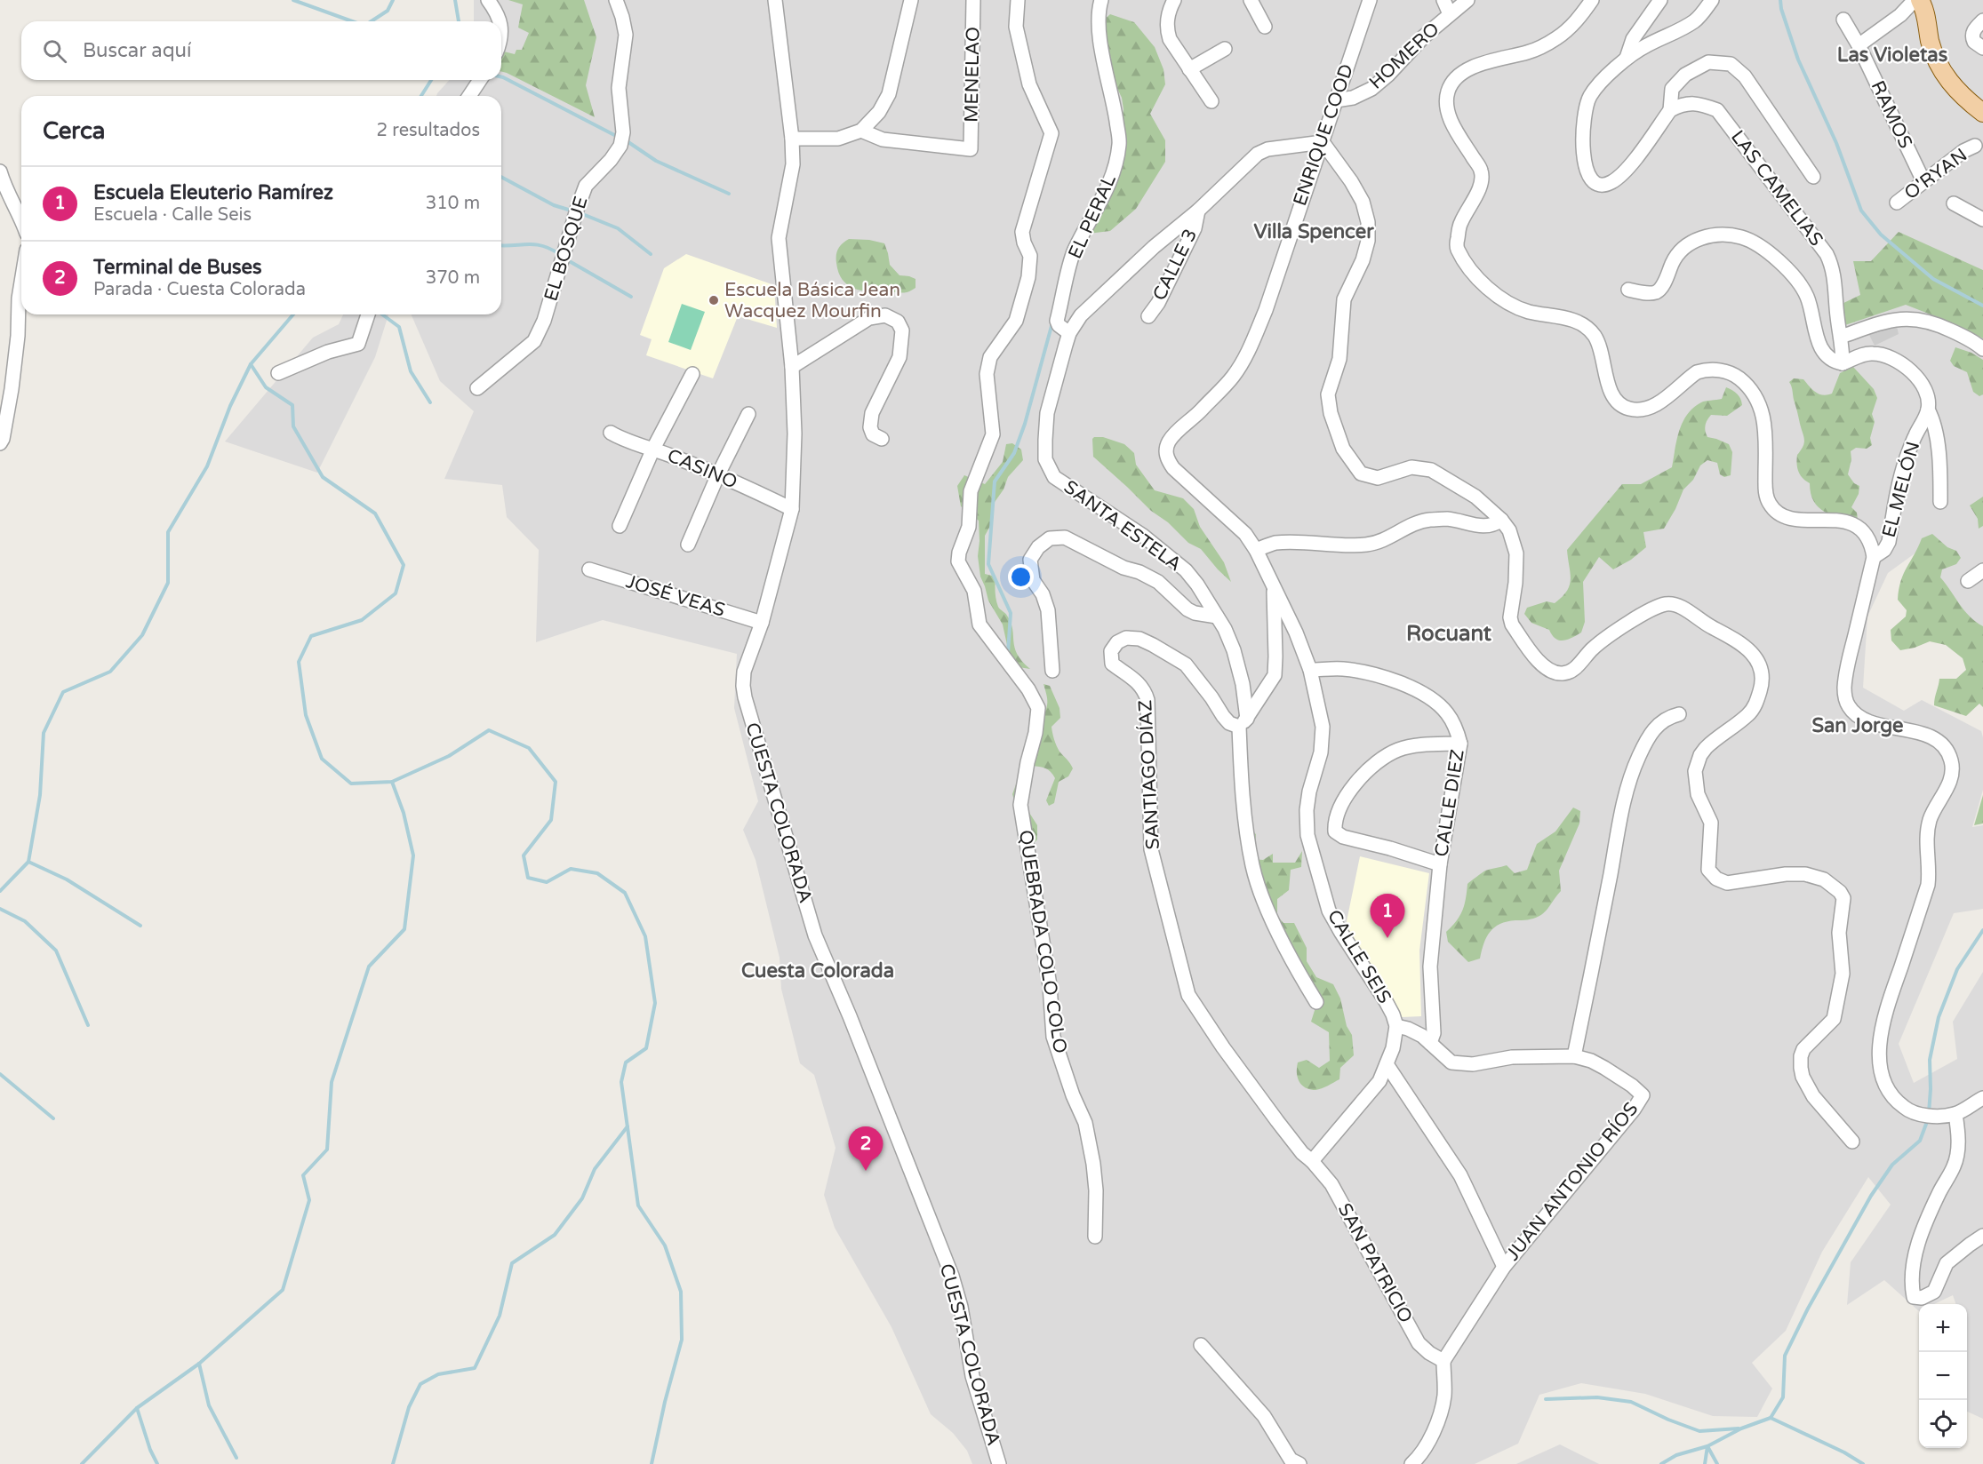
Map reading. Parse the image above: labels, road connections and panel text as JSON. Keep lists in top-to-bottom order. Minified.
{"streets":{"street":["HOMERO","MENELAO","RAMOS","ENRIQUE COOD","O'RYAN","LAS CAMELIAS","EL PERAL","EL BOSQUE","CALLE 3","CASINO","EL MELÓN","SANTA ESTELA","JOSÉ VEAS","SANTIAGO DÍAZ","CALLE DIEZ","CUESTA COLORADA","QUEBRADA COLO COLO","CALLE SEIS","JUAN ANTONIO RÍOS","SAN PATRICIO"]},"crossings":[["HOMERO","ENRIQUE COOD"],["RAMOS","O'RYAN"],["ENRIQUE COOD","SANTA ESTELA"],["ENRIQUE COOD","CALLE SEIS"],["EL PERAL","SANTA ESTELA"],["CALLE 3","SANTA ESTELA"],["CASINO","CUESTA COLORADA"],["SANTA ESTELA","SANTIAGO DÍAZ"],["JOSÉ VEAS","CUESTA COLORADA"],["SANTIAGO DÍAZ","CALLE SEIS"],["SANTIAGO DÍAZ","SAN PATRICIO"],["CALLE DIEZ","CALLE SEIS"],["CALLE DIEZ","JUAN ANTONIO RÍOS"],["CALLE SEIS","JUAN ANTONIO RÍOS"],["CALLE SEIS","SAN PATRICIO"],["JUAN ANTONIO RÍOS","SAN PATRICIO"]],"districts":["Las Violetas","Villa Spencer","Rocuant","San Jorge","Cuesta Colorada"],"places":["Escuela Básica Jean Wacquez Mourfin"],"page":{"search":"Buscar aquí","heading":["Cerca","2 resultados"],"list":[{"mark":"1","name":"Escuela Eleuterio Ramírez","note":"Escuela · Calle Seis","value":"310 m"},{"mark":"2","name":"Terminal de Buses","note":"Parada · Cuesta Colorada","value":"370 m"}],"pins":["1","2"],"map_buttons":["+","−"]}}
